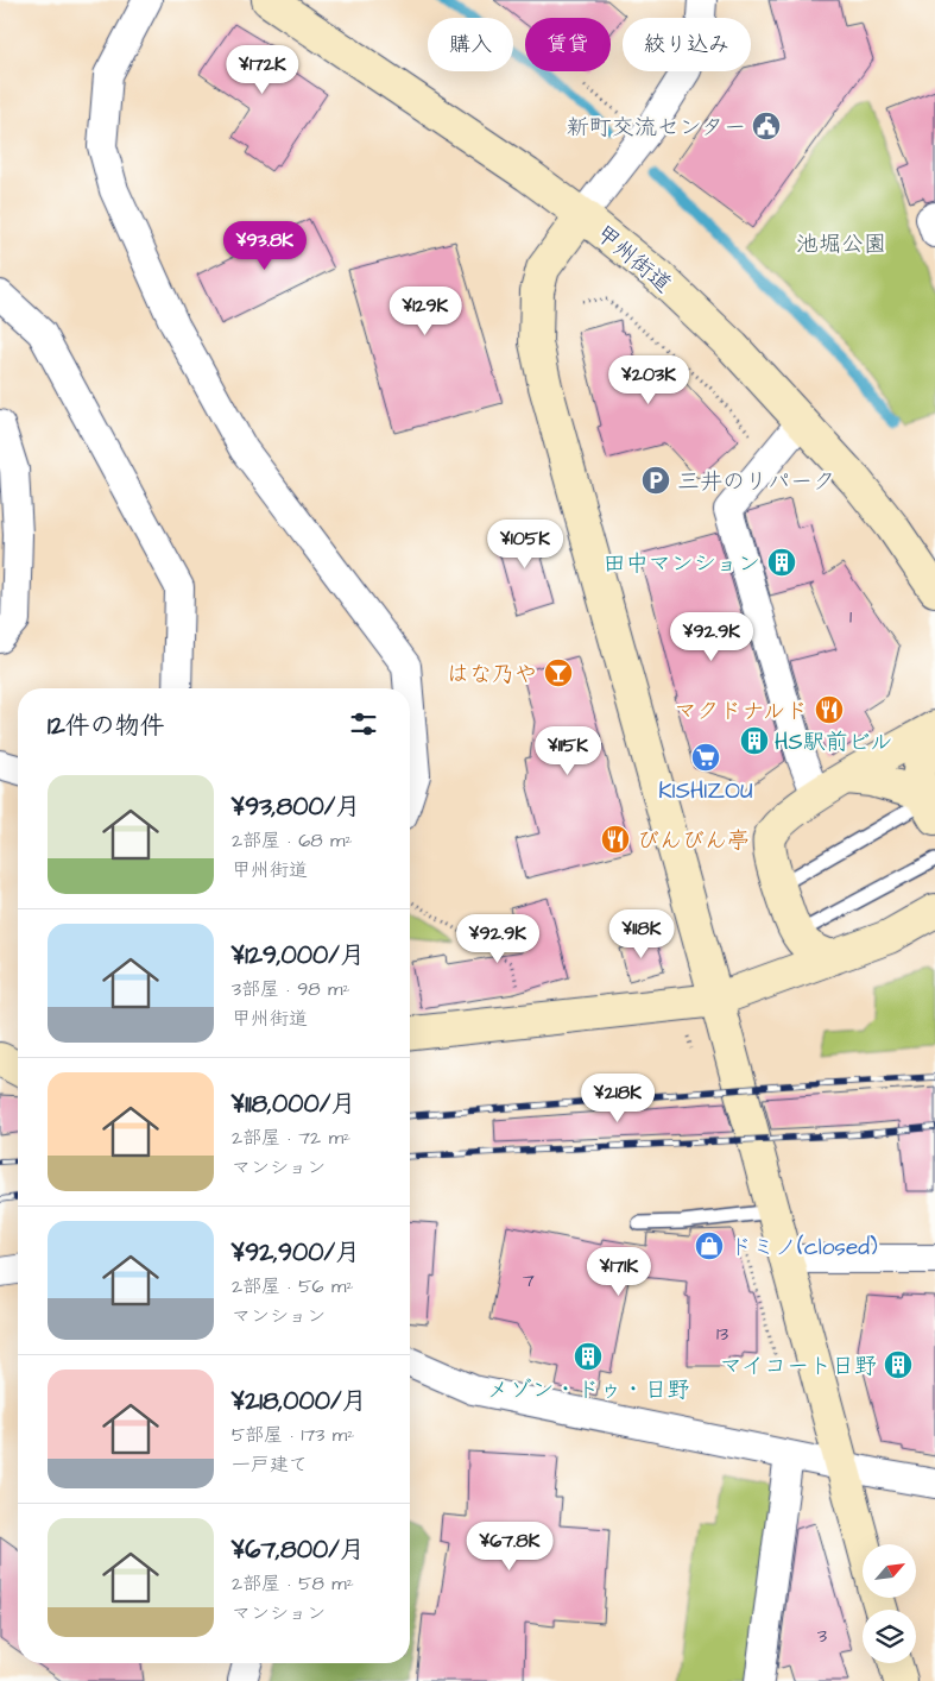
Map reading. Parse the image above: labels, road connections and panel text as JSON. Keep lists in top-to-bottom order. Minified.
{"streets":{"street":["甲州街道"]},"parks":["池堀公園"],"places":{"public building":["新町交流センター"],"parking":["三井のリパーク"],"building":["田中マンション","HS駅前ビル","メゾン・ドゥ・日野","マイコート日野"],"bar":["はな乃や"],"restaurant":["マクドナルド","びんびん亭"],"supermarket":["KISHIZOU"],"shop":["ドミノ(closed)"]},"house_numbers":["1","7","13","3"],"north":"top right","page":{"chip":["購入","賃貸","絞り込み"],"price":["¥172K","¥93.8K","¥129K","¥203K","¥105K","¥92.9K","¥115K","¥118K","¥92.9K","¥218K","¥171K","¥67.8K"],"heading":"12件の物件","list":[{"name":"¥93,800/月","note":"2部屋 · 68 m² · 甲州街道"},{"name":"¥129,000/月","note":"3部屋 · 98 m² · 甲州街道"},{"name":"¥118,000/月","note":"2部屋 · 72 m² · マンション"},{"name":"¥92,900/月","note":"2部屋 · 56 m² · マンション"},{"name":"¥218,000/月","note":"5部屋 · 173 m² · 一戸建て"},{"name":"¥67,800/月","note":"2部屋 · 58 m² · マンション"}]}}
